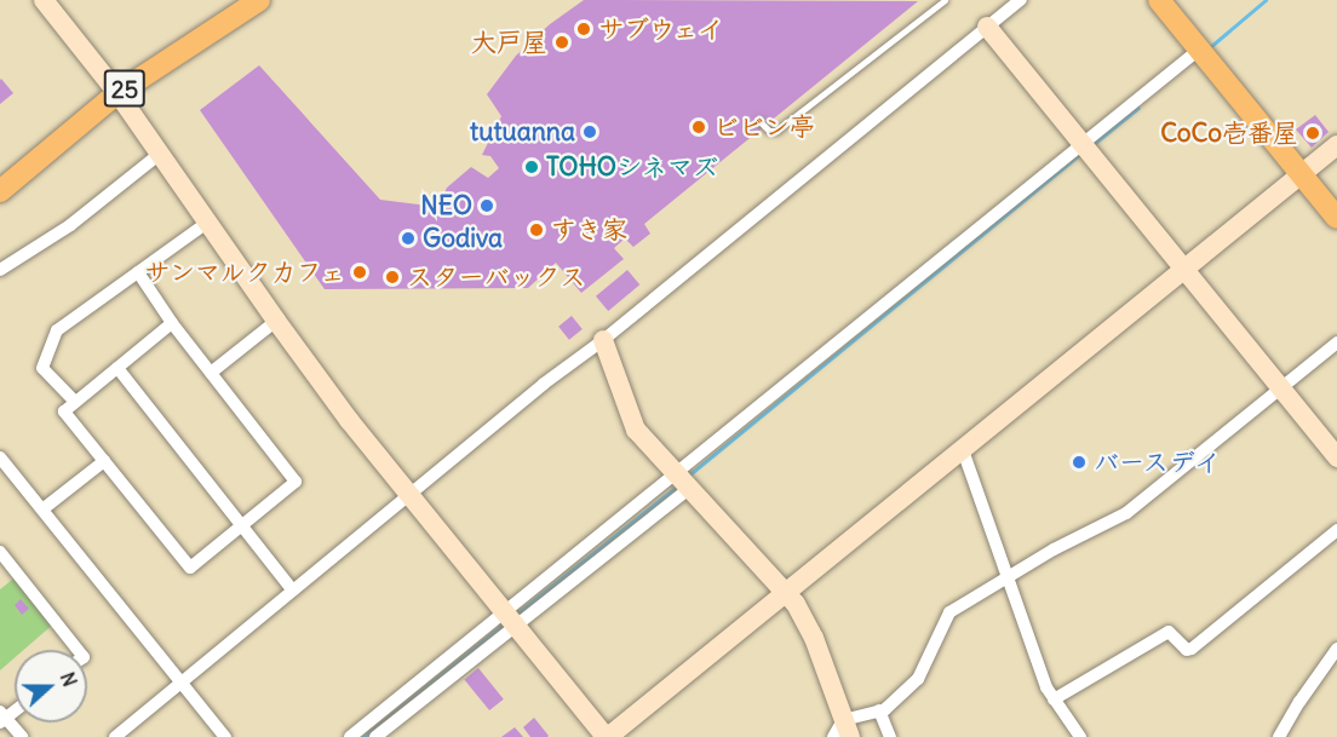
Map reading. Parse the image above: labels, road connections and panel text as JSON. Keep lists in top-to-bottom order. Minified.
{"streets":{"main road":["25"]},"places":["サブウェイ","大戸屋","ビビン亭","tutuanna","CoCo壱番屋","TOHOシネマズ","NEO","すき家","Godiva","サンマルクカフェ","スターバックス","バースデイ"],"north":"right"}
